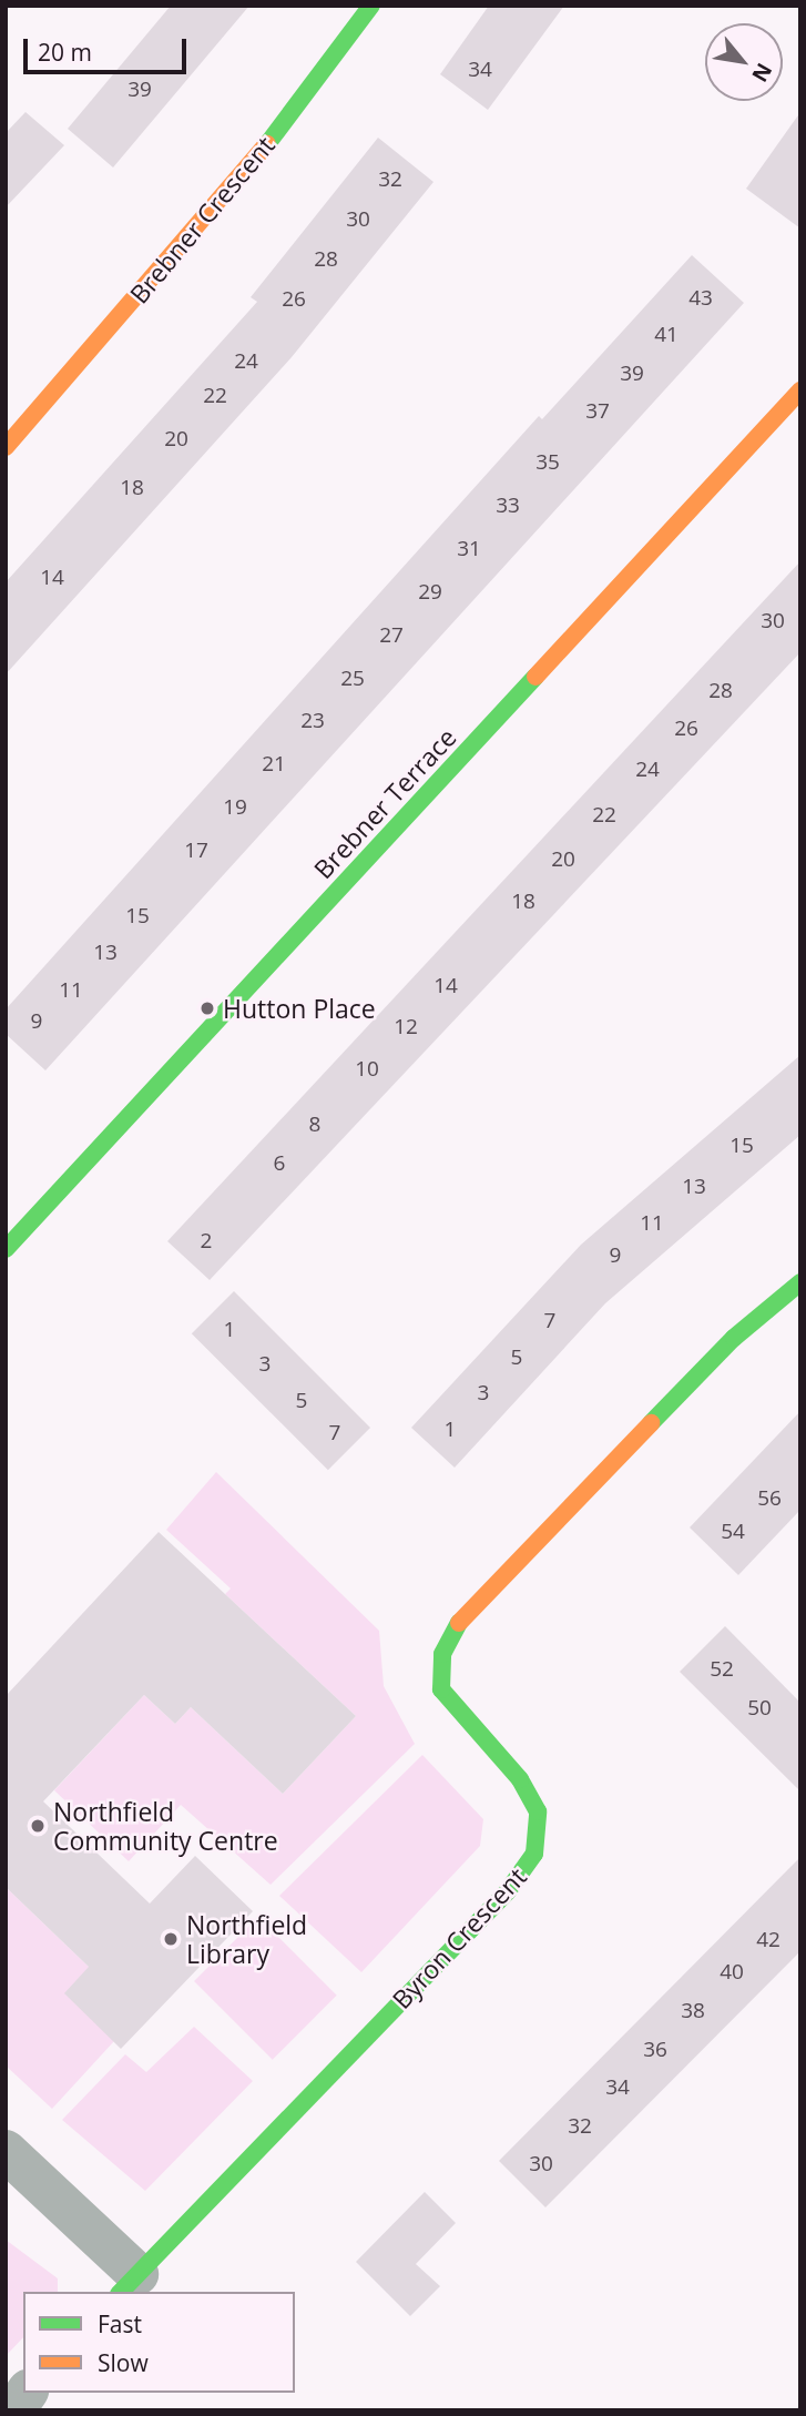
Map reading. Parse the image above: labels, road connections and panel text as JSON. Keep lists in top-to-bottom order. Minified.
{"streets":{"street":["Brebner Crescent","Brebner Terrace","Byron Crescent"]},"places":["Hutton Place","Northfield Community Centre","Northfield Library"],"house_numbers":["34","39","32","30","28","43","26","41","24","39","22","37","20","35","18","33","31","14","29","30","27","25","28","23","26","21","24","19","22","17","20","18","15","13","14","11","9","12","10","8","15","6","13","11","2","9","7","1","5","3","3","5","1","7","56","54","52","50","42","40","38","36","34","32","30"],"legend":["Fast","Slow"],"scale_bar":"20 m","north":"bottom right"}
